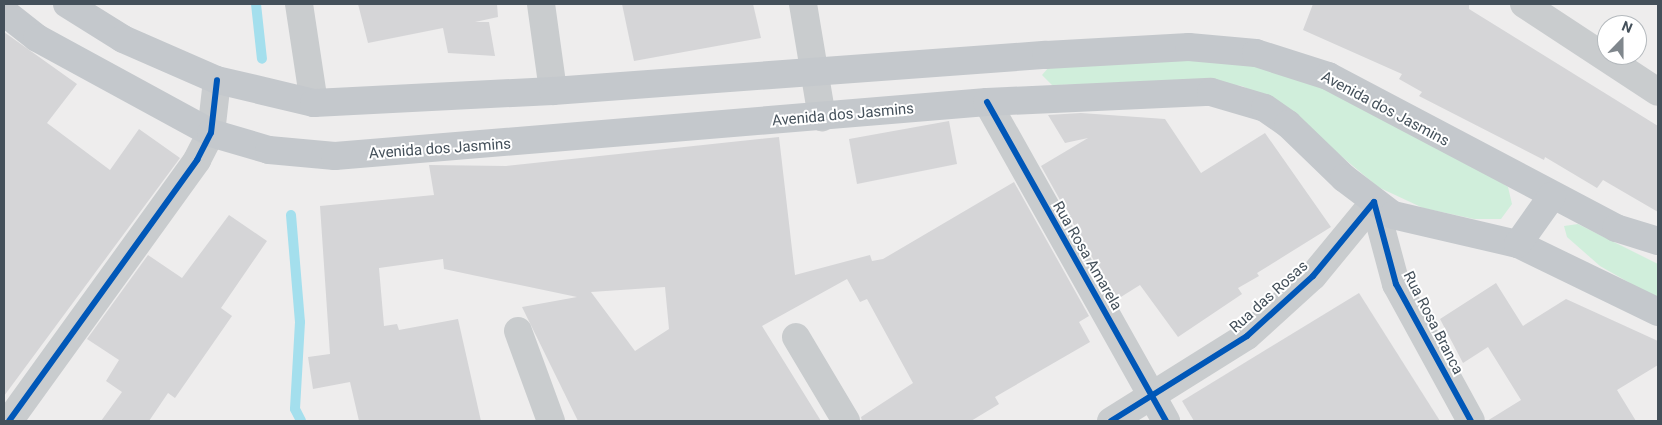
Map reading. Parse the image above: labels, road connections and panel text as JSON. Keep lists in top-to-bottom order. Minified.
{"streets":{"main road":["Avenida dos Jasmins"],"street":["Rua Rosa Amarela","Rua das Rosas","Rua Rosa Branca"]},"crossings":[["Avenida dos Jasmins","Rua Rosa Amarela"],["Avenida dos Jasmins","Rua das Rosas"],["Avenida dos Jasmins","Rua Rosa Branca"],["Rua Rosa Amarela","Rua das Rosas"],["Rua das Rosas","Rua Rosa Branca"]],"north":"top"}
